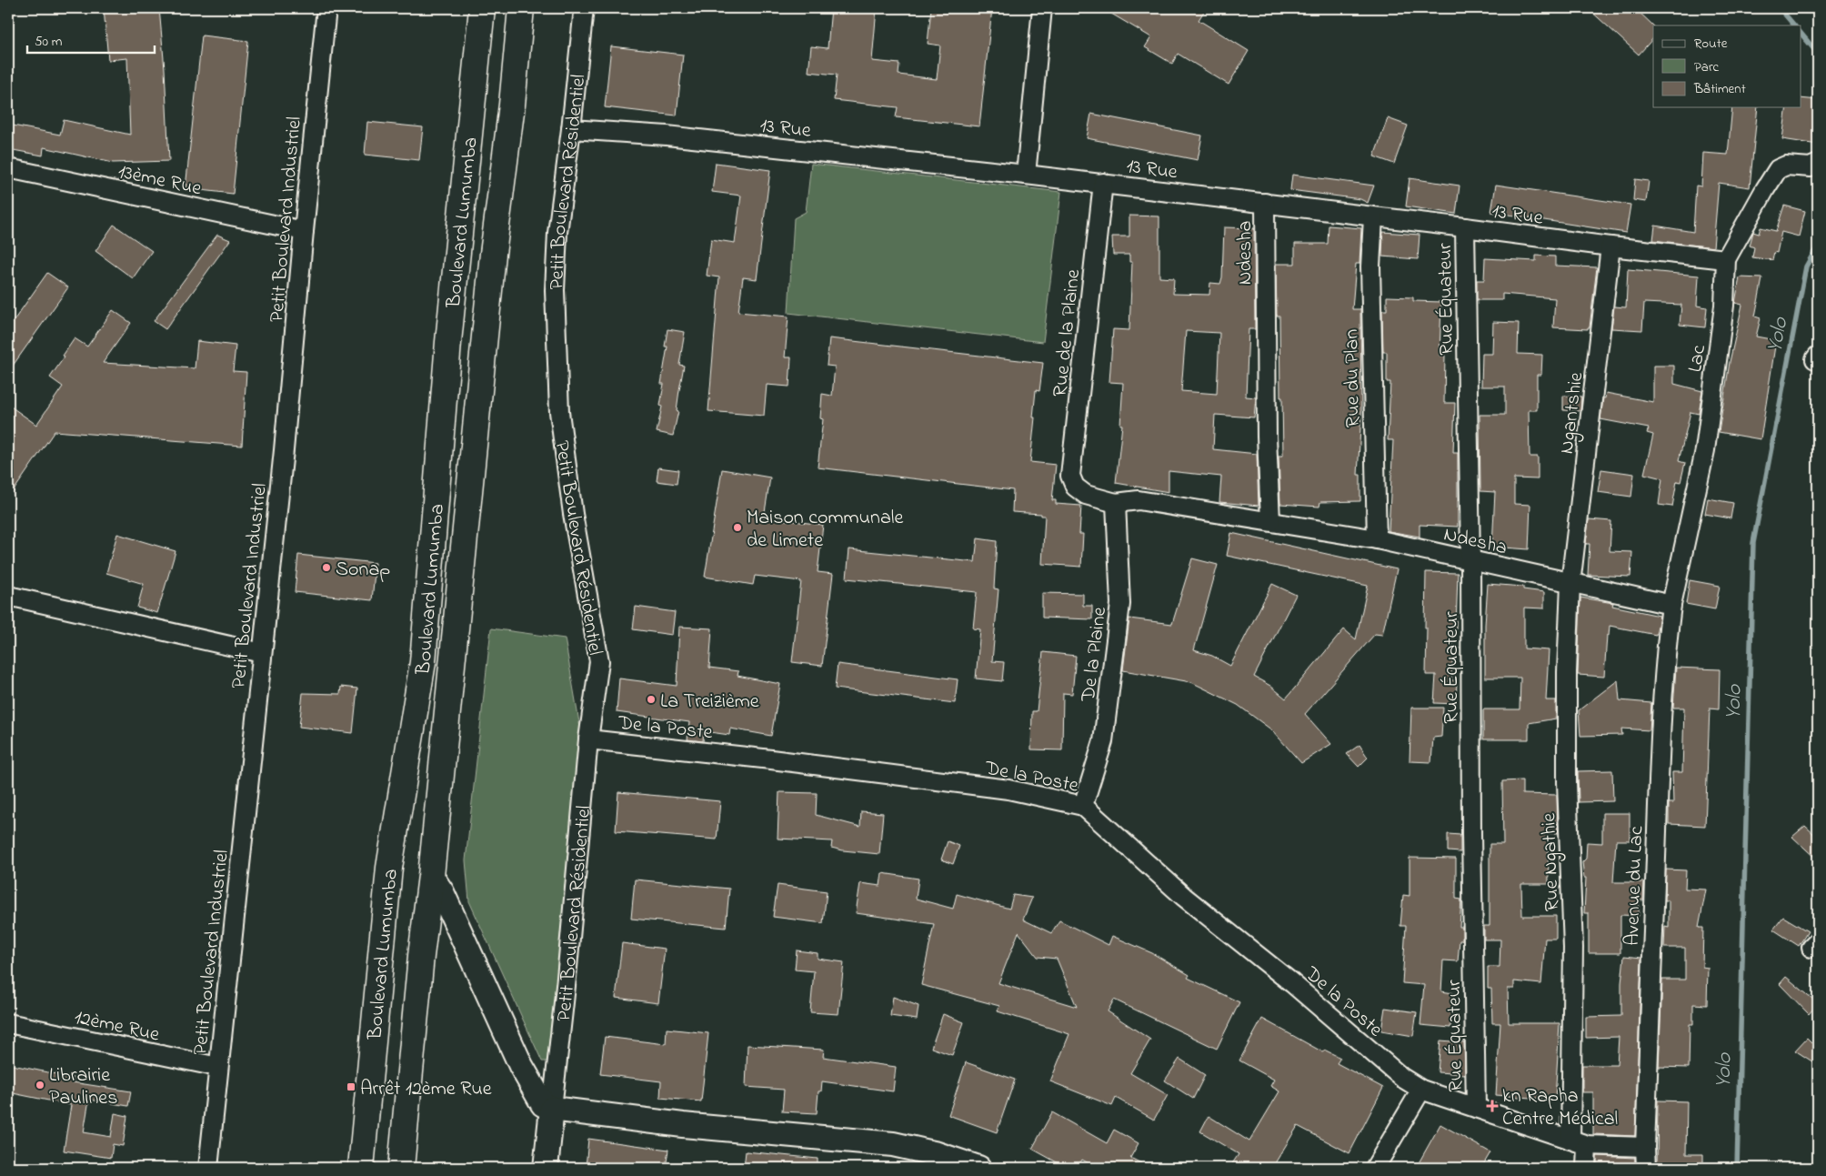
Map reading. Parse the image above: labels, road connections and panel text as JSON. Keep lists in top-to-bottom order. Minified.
{"streets":{"highway":["Boulevard Lumumba"],"street":["13 Rue","13ème Rue","Petit Boulevard Résidentiel","Petit Boulevard Industriel","Ndesha","Rue Équateur","Rue de la Plaine","Lac","Rue du Plan","Ngantshie","De la Plaine","De la Poste","Rue Ngathie","Avenue du Lac","12ème Rue"]},"crossings":[["13 Rue","Petit Boulevard Résidentiel"],["13 Rue","Ndesha"],["13 Rue","Rue Équateur"],["13 Rue","Rue de la Plaine"],["13 Rue","Lac"],["13 Rue","Rue du Plan"],["13 Rue","Ngantshie"],["13ème Rue","Petit Boulevard Industriel"],["Petit Boulevard Résidentiel","De la Poste"],["Petit Boulevard Industriel","12ème Rue"],["Ndesha","Rue Équateur"],["Ndesha","Rue de la Plaine"],["Ndesha","Lac"],["Ndesha","Rue du Plan"],["Ndesha","Ngantshie"],["Ndesha","De la Plaine"],["Ndesha","Rue Ngathie"],["Ndesha","Avenue du Lac"],["Rue Équateur","De la Poste"],["Lac","Avenue du Lac"],["Ngantshie","Rue Ngathie"],["De la Plaine","De la Poste"],["De la Poste","Rue Ngathie"],["De la Poste","Avenue du Lac"]],"water":["Yolo"],"places":{"other":["Maison communale de Limete","Sonap","La Treizième","Librairie Paulines"],"transit":["Arrêt 12ème Rue"],"health":["kn Rapha Centre Médical"]},"legend":["Route","Parc","Bâtiment"],"scale_bar":"50 m"}
